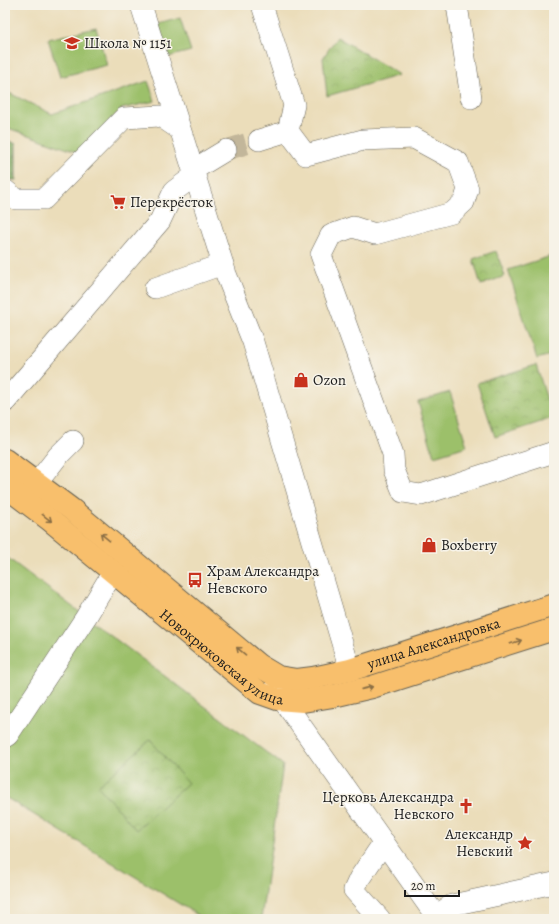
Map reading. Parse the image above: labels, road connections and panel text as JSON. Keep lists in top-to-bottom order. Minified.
{"streets":{"main road":["улица Александровка","Новокрюковская улица"]},"crossings":[["улица Александровка","Новокрюковская улица"]],"places":{"school or university":["Школа № 1151"],"supermarket":["Перекрёсток"],"shop":["Ozon","Boxberry"],"bus stop":["Храм Александра Невского"],"church":["Церковь Александра Невского"],"place":["Александр Невский"]},"scale_bar":"20 m"}
